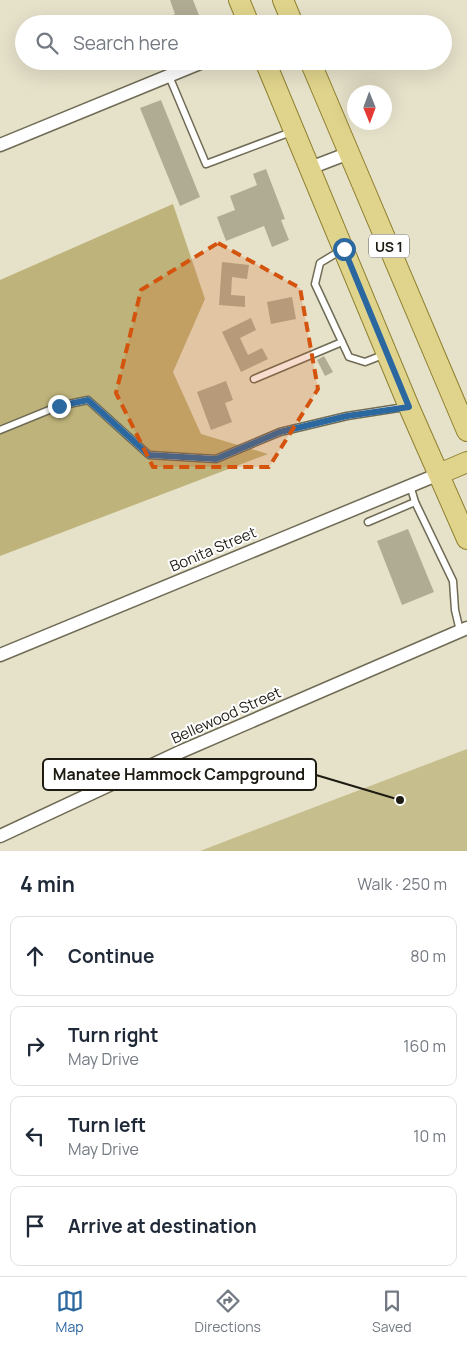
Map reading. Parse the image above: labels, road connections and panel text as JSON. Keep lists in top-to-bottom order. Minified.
{"streets":{"main road":["US 1"],"street":["Bonita Street","Bellewood Street"]},"crossings":[["US 1","Bonita Street"]],"places":["Manatee Hammock Campground"],"north":"bottom","page":{"search":"Search here","heading":["4 min","Walk · 250 m"],"list":[["Continue","80 m"],["Turn right","May Drive","160 m"],["Turn left","May Drive","10 m"],"Arrive at destination"],"nav":["Map","Directions","Saved"]}}
